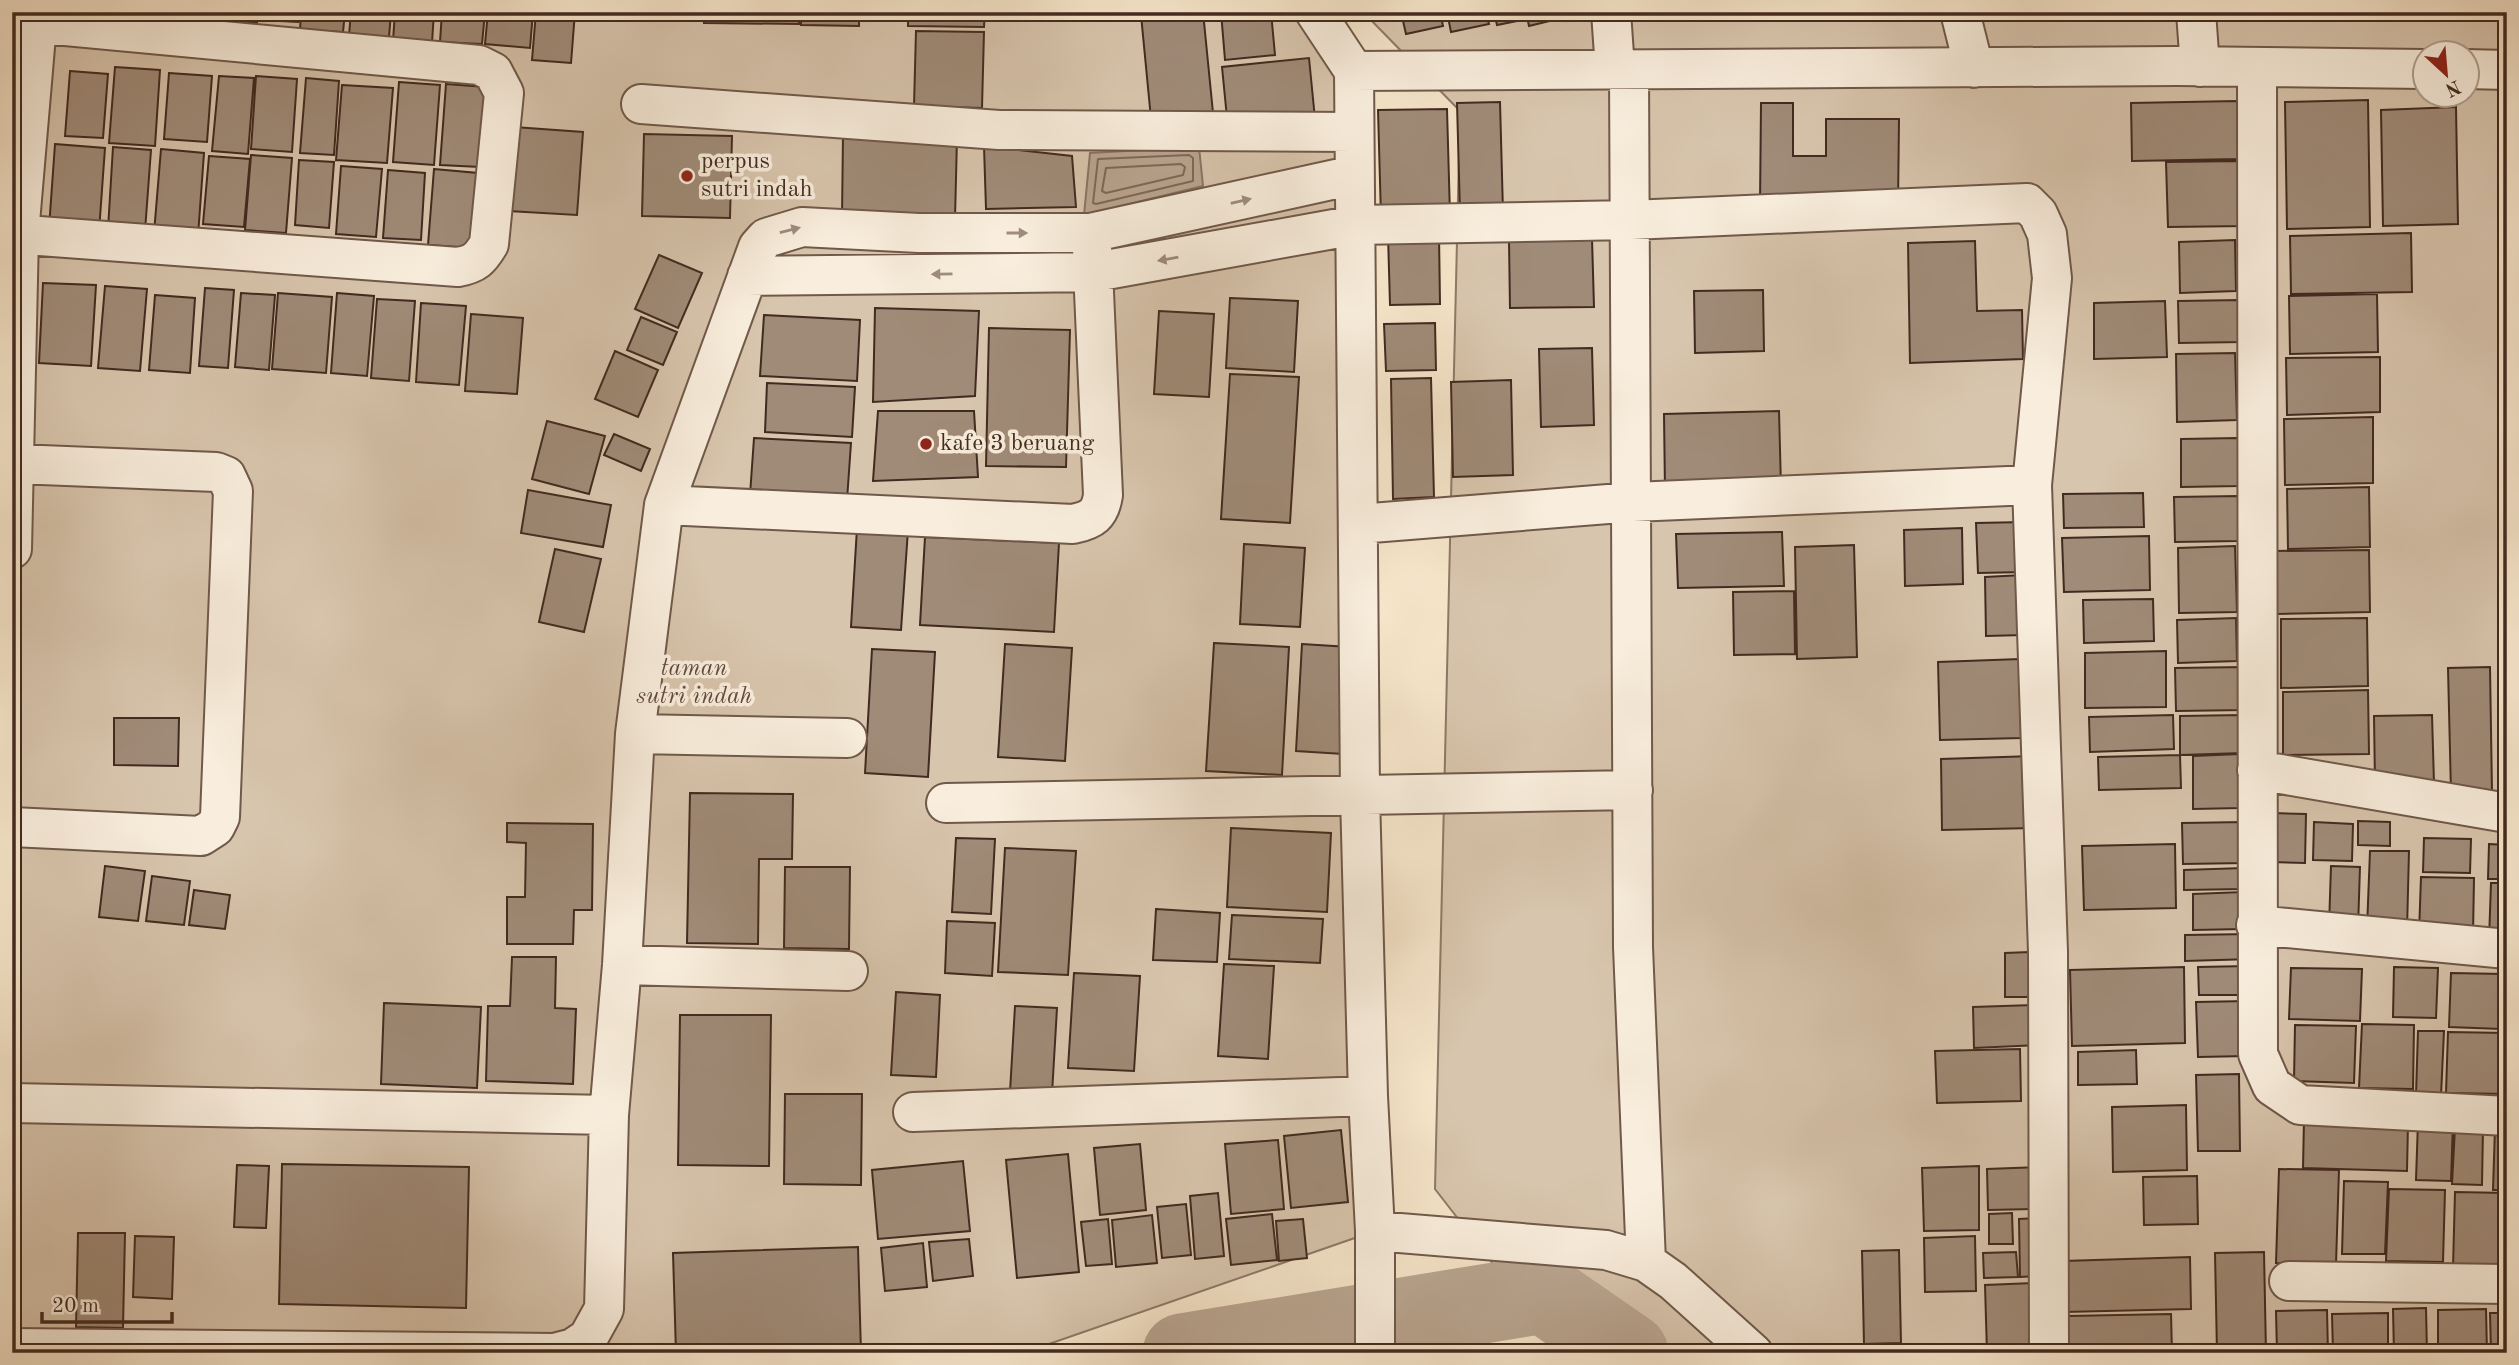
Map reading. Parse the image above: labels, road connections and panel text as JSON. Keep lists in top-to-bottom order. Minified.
{"parks":["taman sutri indah"],"places":["perpus sutri indah","kafe 3 beruang"],"scale_bar":"20 m","north":"bottom right"}
